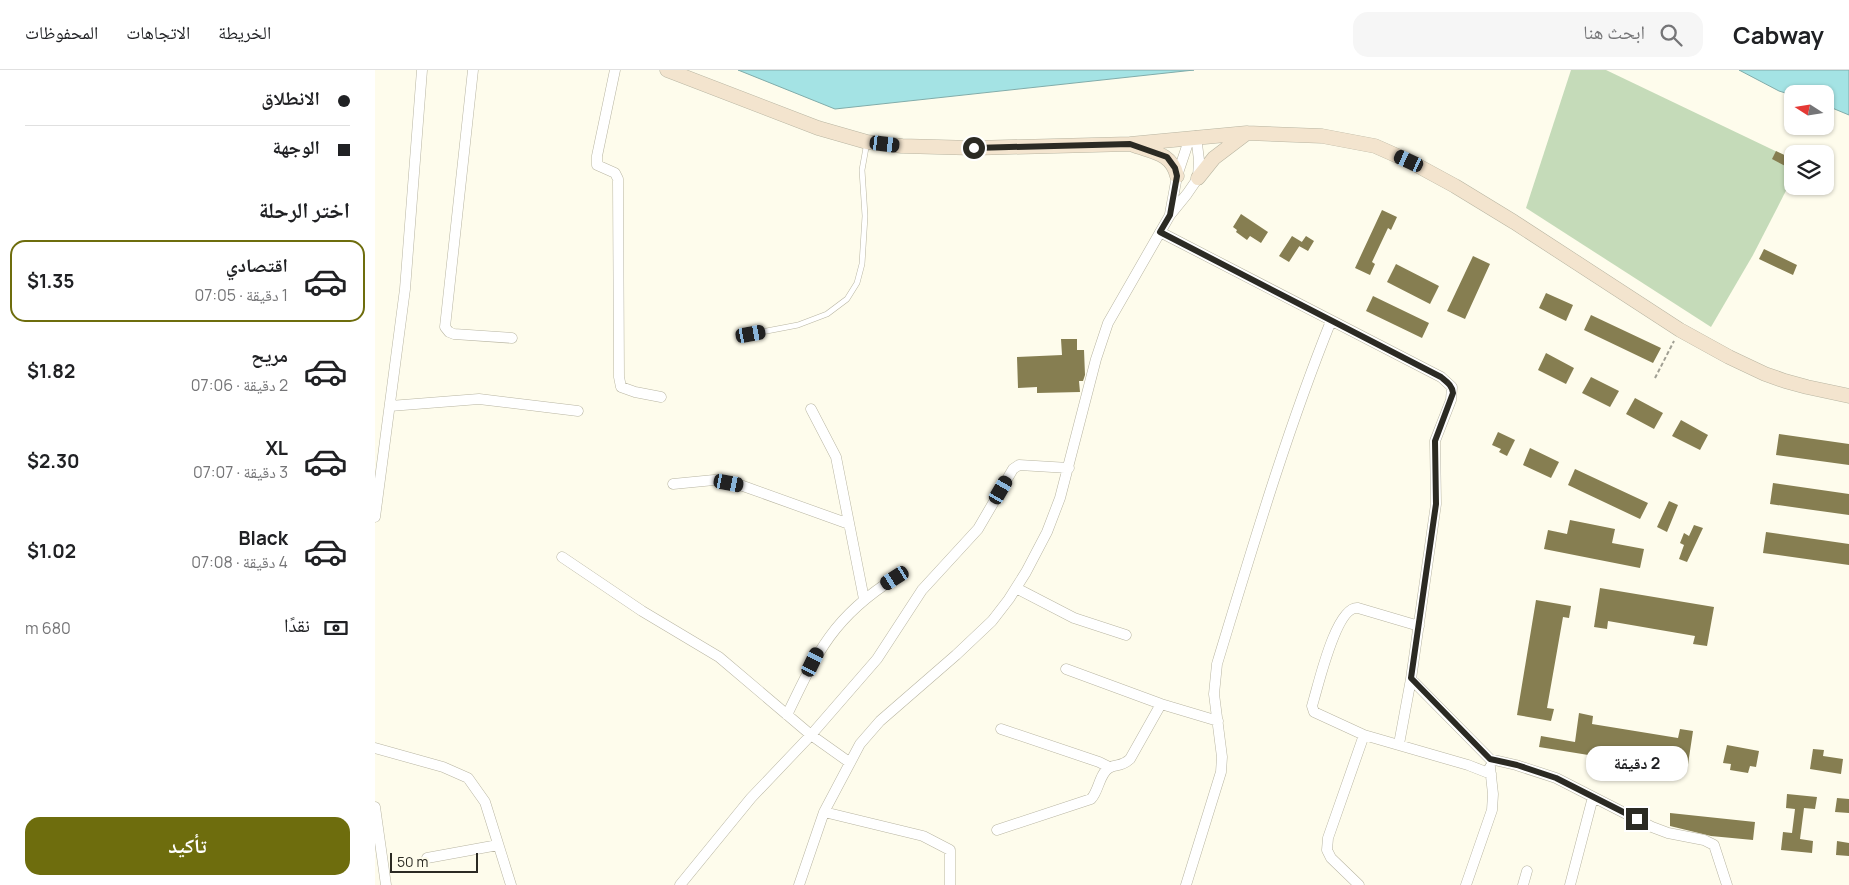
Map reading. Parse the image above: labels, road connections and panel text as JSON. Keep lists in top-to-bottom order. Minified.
{"scale_bar":"50 m","north":"left","page":{"header":"Cabway","search":"ابحث هنا","nav":["الخريطة","الاتجاهات","المحفوظات"],"banner":["الانطلاق","الوجهة"],"heading":"اختر الرحلة","list":[{"name":"اقتصادي","note":"1 دقيقة · 07:05","value":"$1.35"},{"name":"مريح","note":"2 دقيقة · 07:06","value":"$1.82"},{"name":"XL","note":"3 دقيقة · 07:07","value":"$2.30"},{"name":"Black","note":"4 دقيقة · 07:08","value":"$1.02"}],"pay":["نقدًا","680 m"],"bubble":"2 دقيقة","buttons":"تأكيد","scale":"50 m"}}
